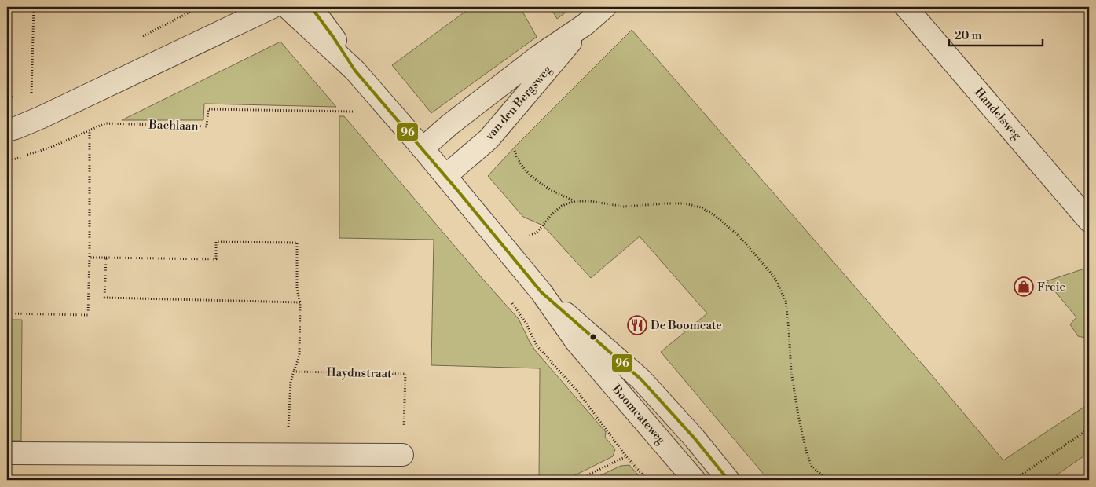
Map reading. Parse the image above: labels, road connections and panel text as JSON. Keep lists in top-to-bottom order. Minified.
{"streets":{"street":["van den Bergsweg","Handelsweg","Boomcateweg"],"path":["Bachlaan","Haydnstraat"]},"crossings":[["van den Bergsweg","Boomcateweg"]],"places":{"shop":["Freie"],"restaurant":["De Boomcate"]},"lines":["transit line 96"],"scale_bar":"20 m"}
